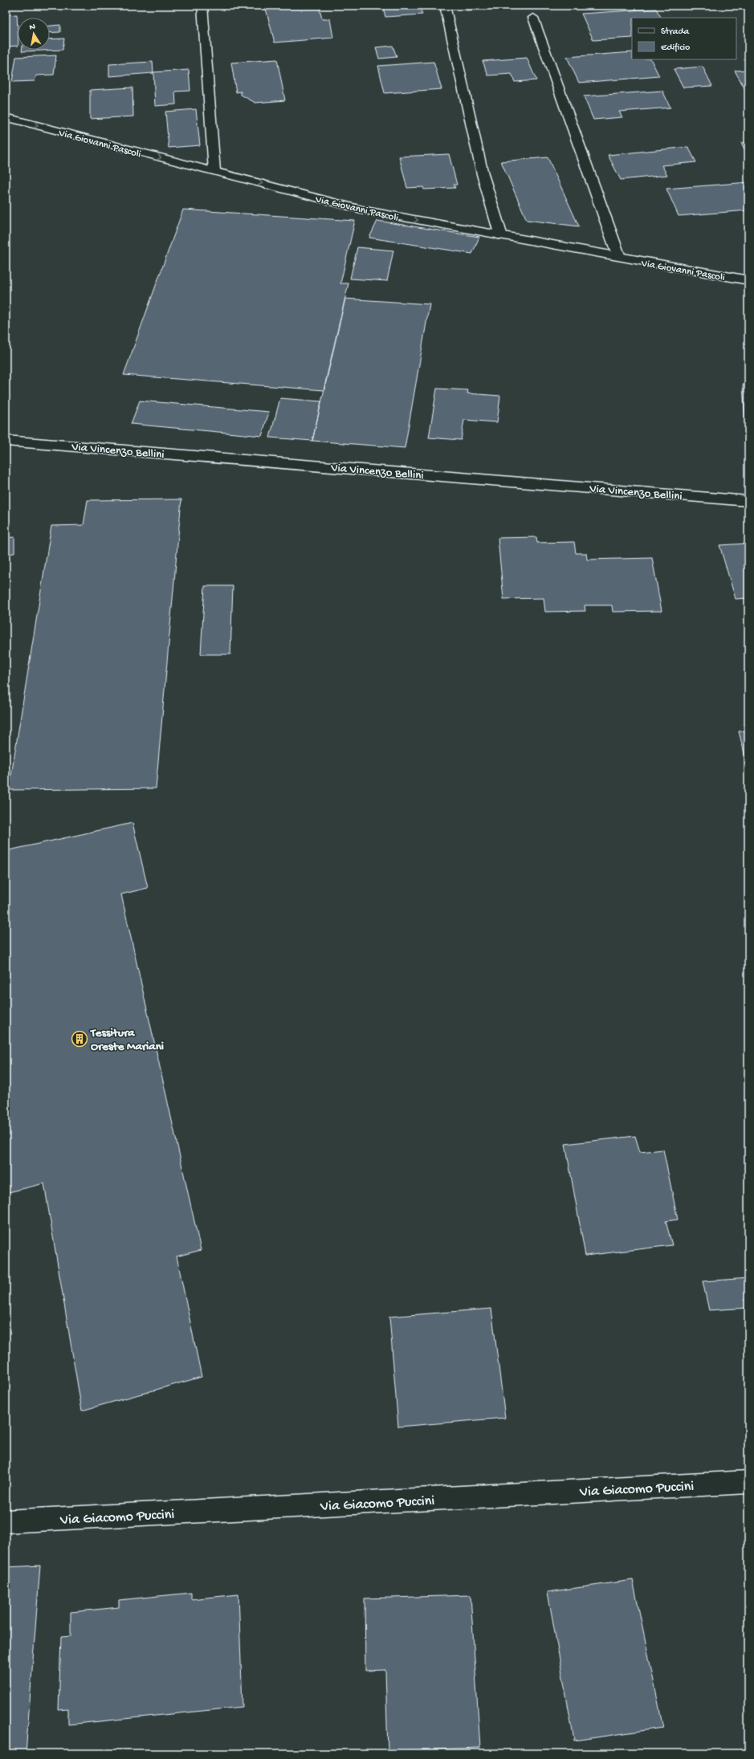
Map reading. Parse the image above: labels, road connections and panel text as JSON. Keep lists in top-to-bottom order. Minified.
{"streets":{"street":["Via Giovanni Pascoli","Via Vincenzo Bellini","Via Giacomo Puccini"]},"one_way":["Via Giovanni Pascoli"],"places":{"building":["Tessitura Oreste Mariani"]},"legend":["Strada","Edificio"],"north":"top"}
